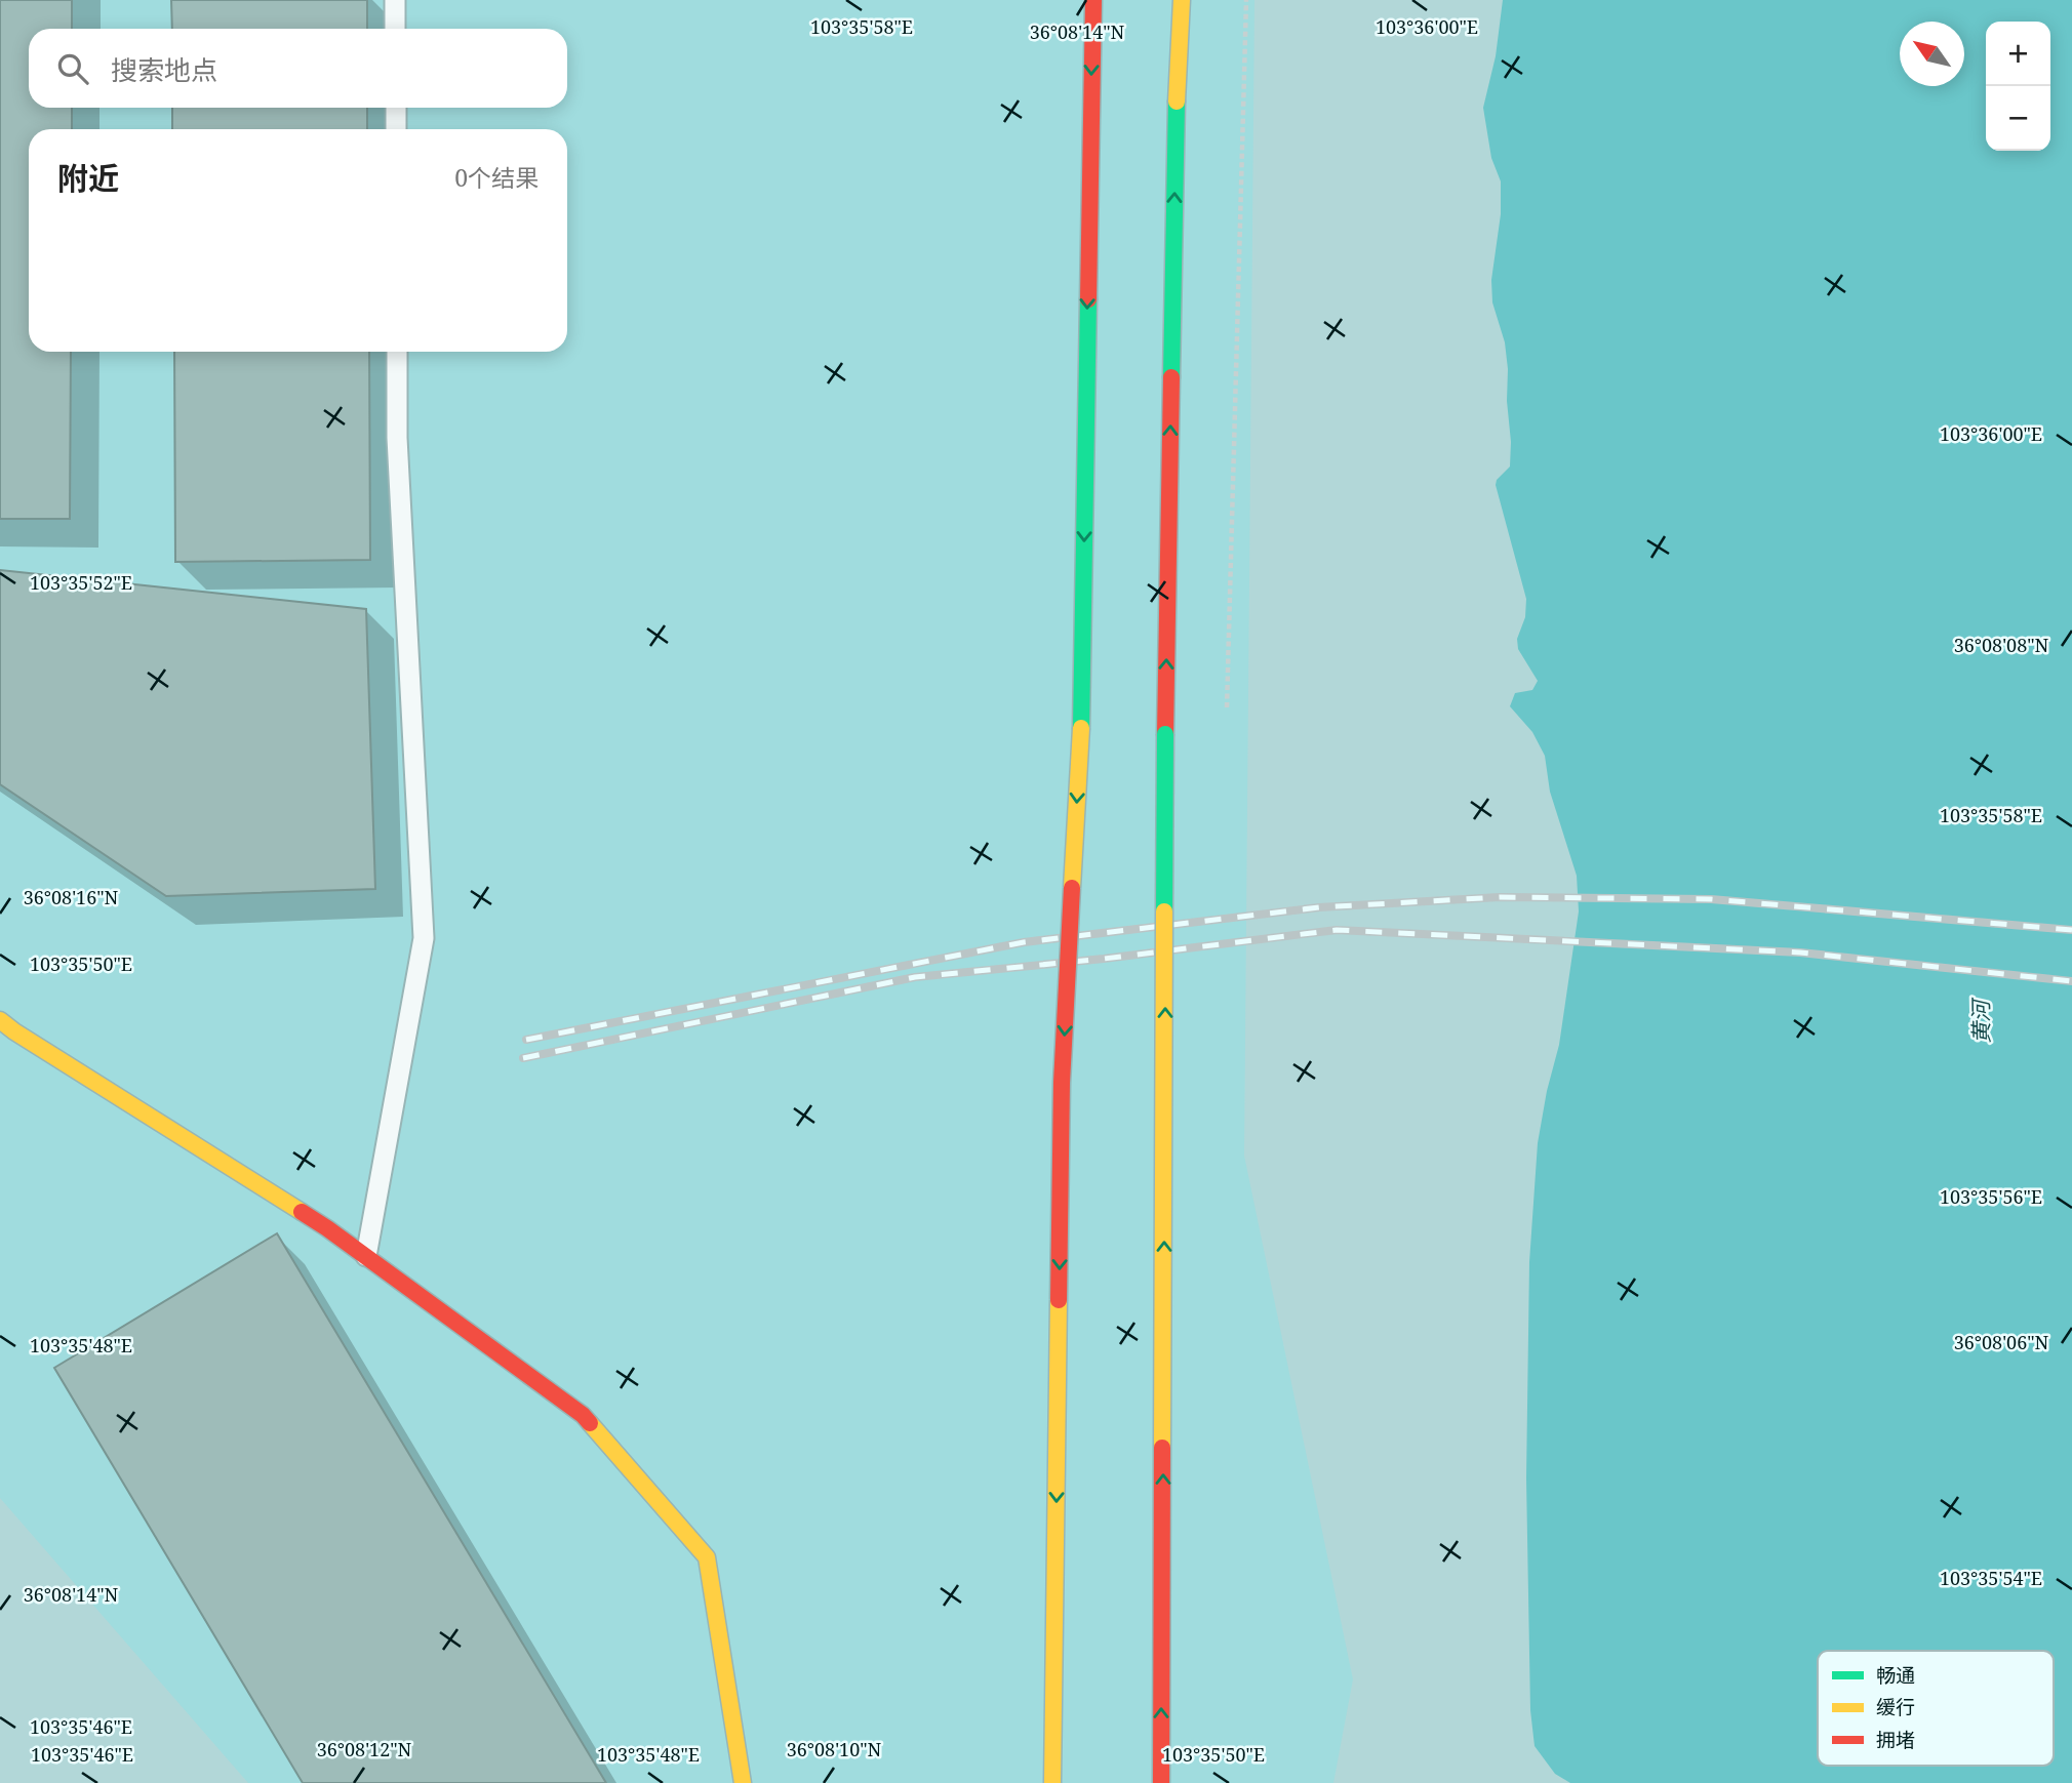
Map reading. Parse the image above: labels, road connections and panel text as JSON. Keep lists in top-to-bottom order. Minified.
{"water":["黄河"],"legend":["畅通","缓行","拥堵"],"north":"top left","page":{"map_buttons":["+","−"],"search":"搜索地点","heading":["附近","0个结果"]},"coordinates":["103°35'58\"E","103°36'00\"E","36°08'14\"N","103°35'52\"E","36°08'08\"N","36°08'16\"N","103°35'50\"E","103°35'56\"E","36°08'06\"N","103°35'48\"E","103°35'54\"E","103°35'46\"E","36°08'12\"N","36°08'10\"N"]}
